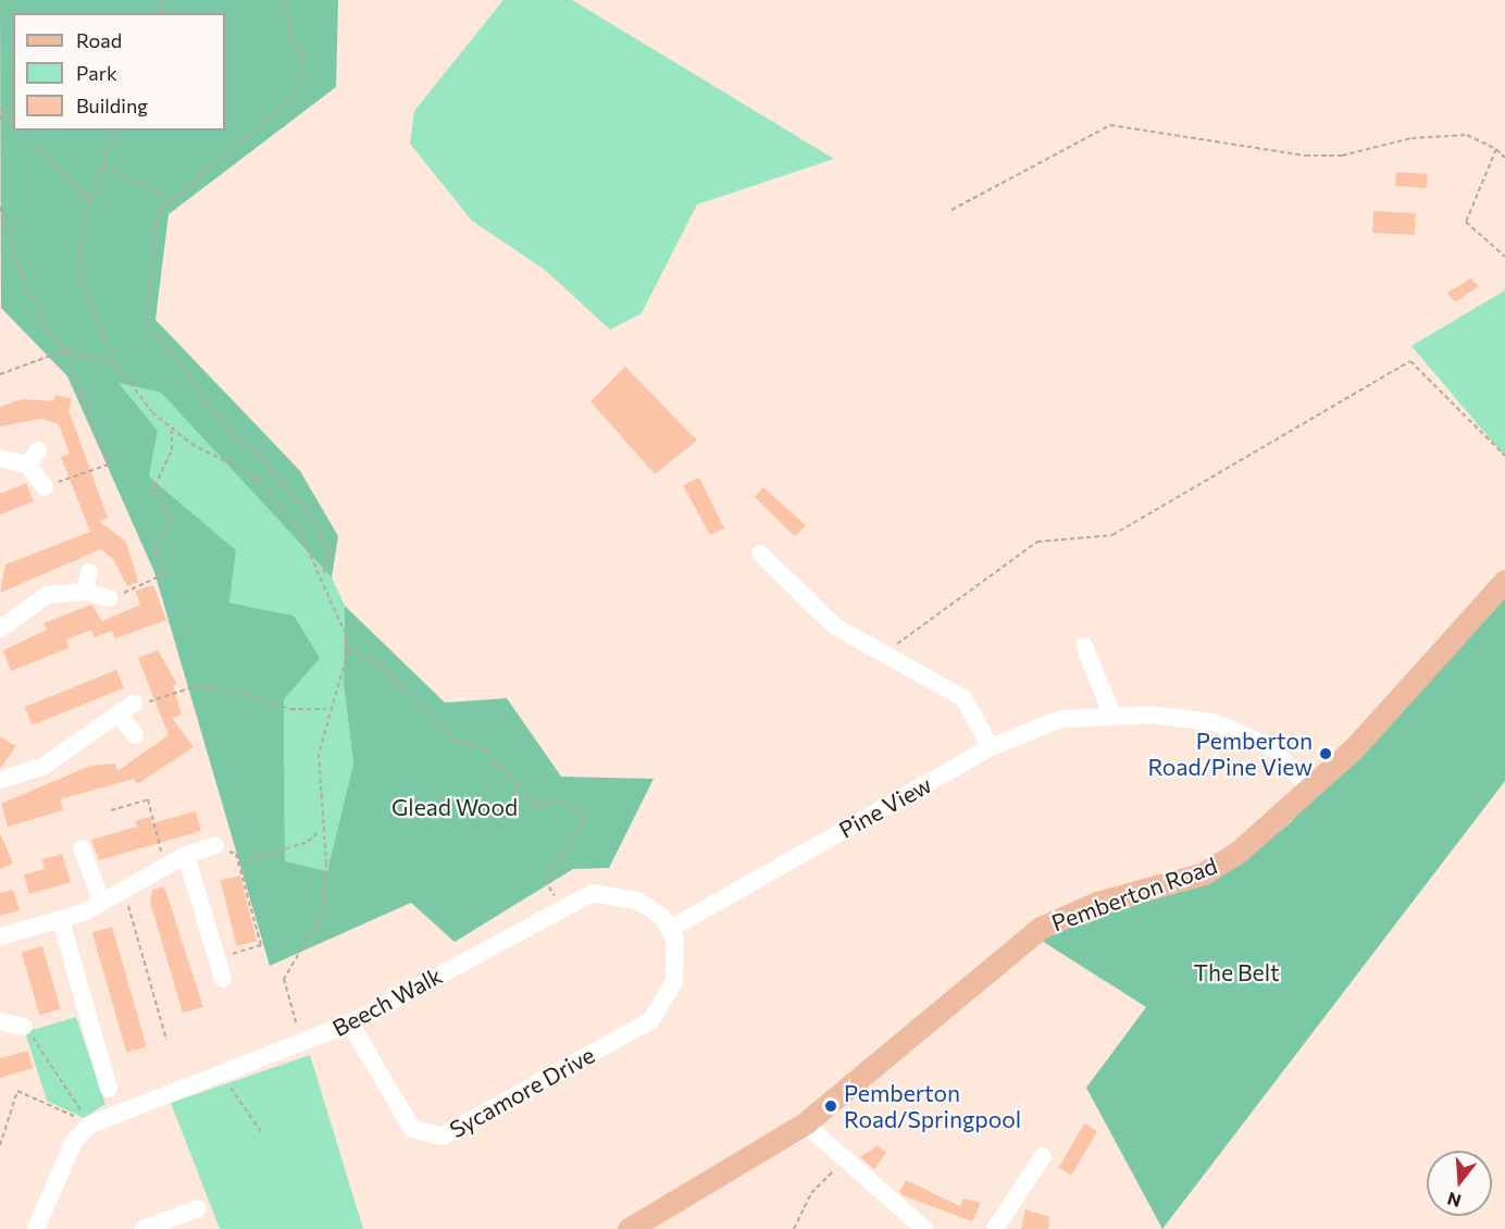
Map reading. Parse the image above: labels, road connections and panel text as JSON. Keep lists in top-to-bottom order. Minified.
{"streets":{"main road":["Pemberton Road"],"street":["Pine View","Beech Walk","Sycamore Drive"]},"crossings":[["Pine View","Pemberton Road"],["Pine View","Beech Walk"],["Pine View","Sycamore Drive"],["Beech Walk","Sycamore Drive"]],"parks":["Glead Wood","The Belt"],"places":["Pemberton Road/Pine View","Pemberton Road/Springpool"],"legend":["Road","Park","Building"],"north":"bottom"}
